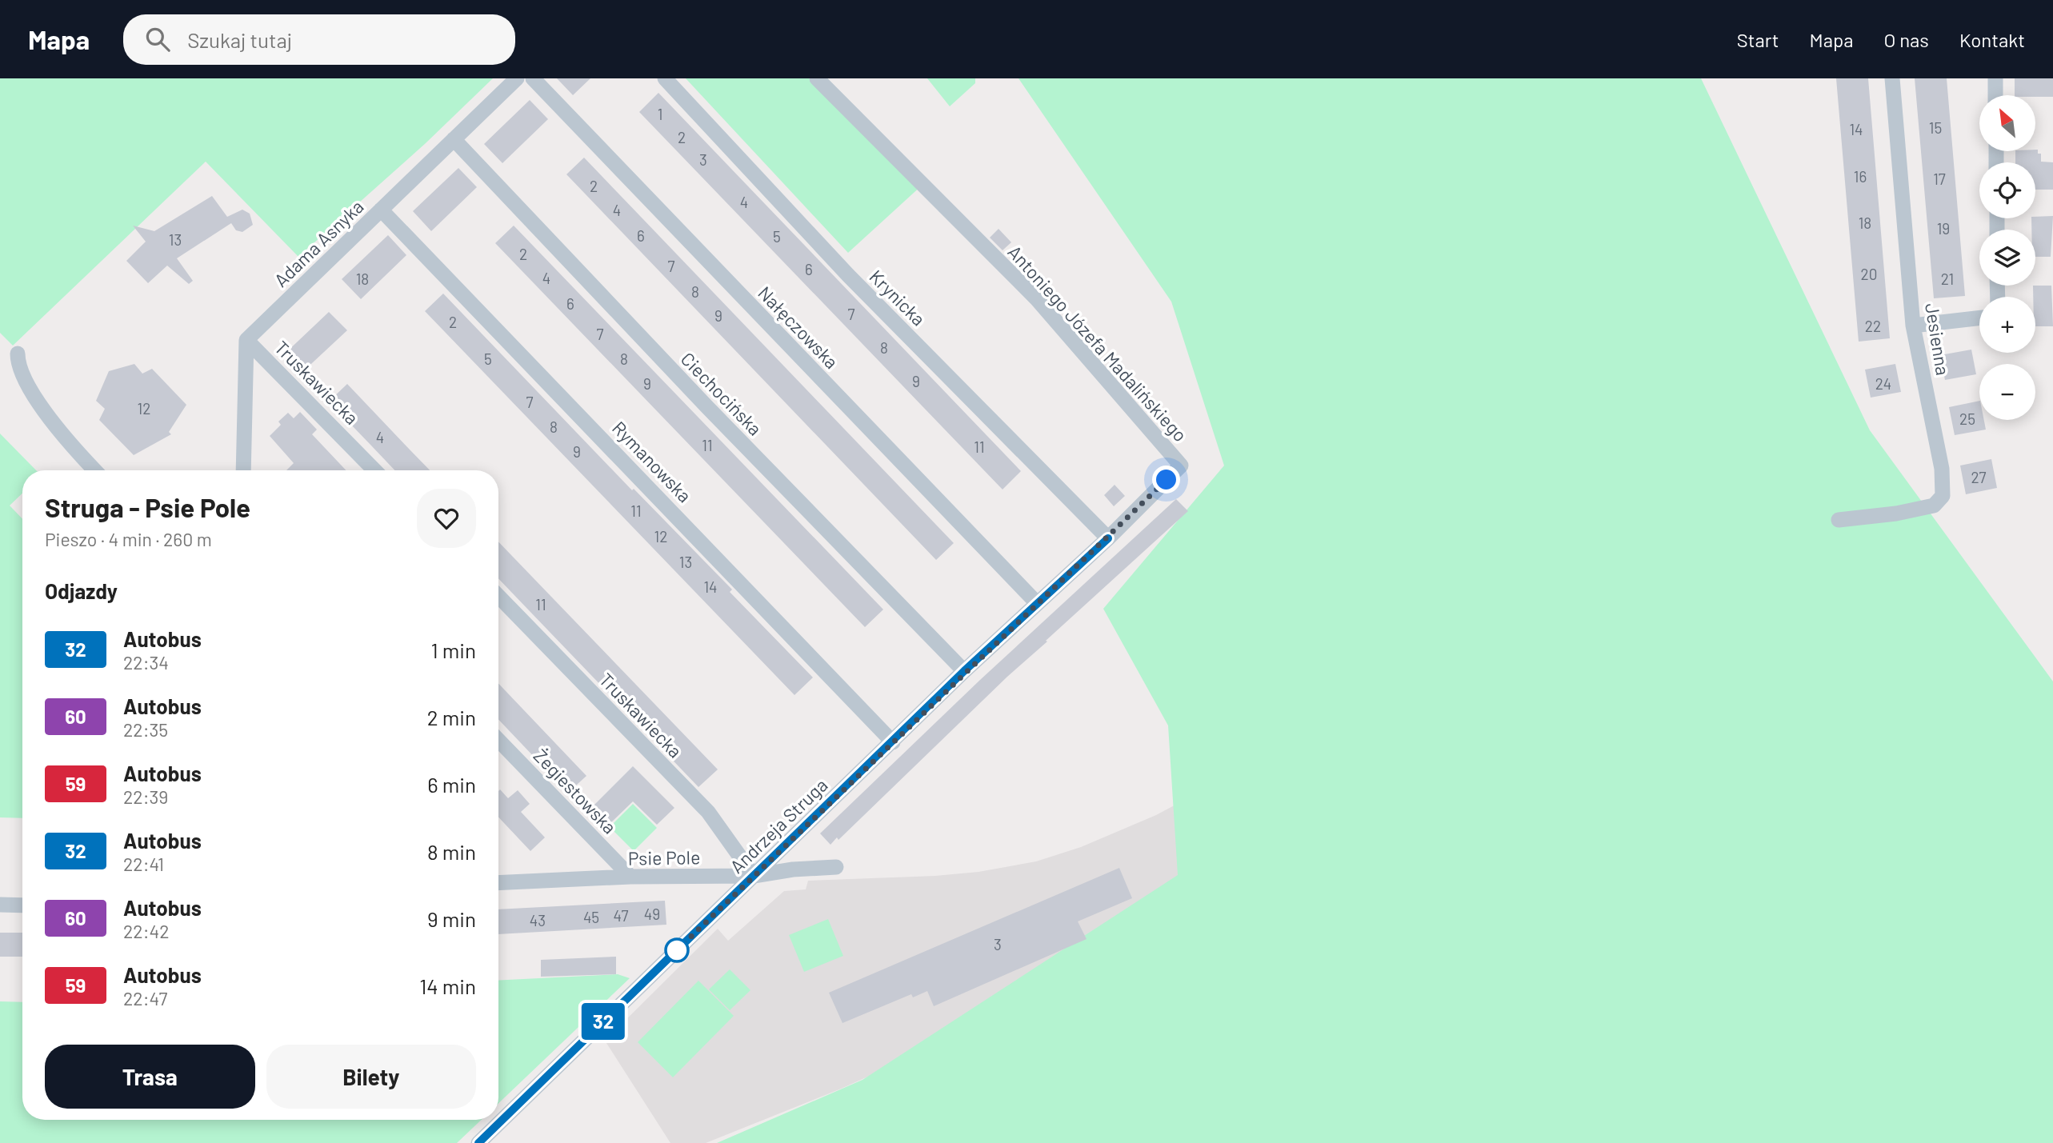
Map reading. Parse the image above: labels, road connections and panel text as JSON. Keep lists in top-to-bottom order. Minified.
{"streets":{"street":["Adama Asnyka","Krynicka","Nałęczowska","Jesienna","Antoniego Józefa Madalińskiego","Truskawiecka","Ciechocińska","Rymanowska","Żegiestowska","Andrzeja Struga","Psie Pole"]},"crossings":[["Adama Asnyka","Truskawiecka"],["Adama Asnyka","Ciechocińska"],["Adama Asnyka","Rymanowska"],["Krynicka","Antoniego Józefa Madalińskiego"],["Krynicka","Andrzeja Struga"],["Nałęczowska","Andrzeja Struga"],["Antoniego Józefa Madalińskiego","Andrzeja Struga"],["Truskawiecka","Andrzeja Struga"],["Truskawiecka","Psie Pole"],["Ciechocińska","Andrzeja Struga"],["Rymanowska","Andrzeja Struga"],["Żegiestowska","Psie Pole"],["Andrzeja Struga","Psie Pole"]],"lines":["bus line 32"],"house_numbers":["1","15","14","2","3","16","17","2","4","4","18","19","6","5","13","2","7","6","20","4","18","21","8","6","7","9","2","22","7","8","5","8","9","9","24","7","12","25","8","4","11","11","9","27","11","12","13","14","11","49","47","45","43","3"],"north":"top left","page":{"header":"Mapa","search":"Szukaj tutaj","nav":["Start","Mapa","O nas","Kontakt"],"on_map":"32","map_buttons":["+","−"],"heading":[["Struga - Psie Pole","Pieszo · 4 min · 260 m"],"Odjazdy"],"list":[{"mark":"32","name":"Autobus","note":"22:34","value":"1 min"},{"mark":"60","name":"Autobus","note":"22:35","value":"2 min"},{"mark":"59","name":"Autobus","note":"22:39","value":"6 min"},{"mark":"32","name":"Autobus","note":"22:41","value":"8 min"},{"mark":"60","name":"Autobus","note":"22:42","value":"9 min"},{"mark":"59","name":"Autobus","note":"22:47","value":"14 min"}],"buttons":["Trasa","Bilety"]}}
